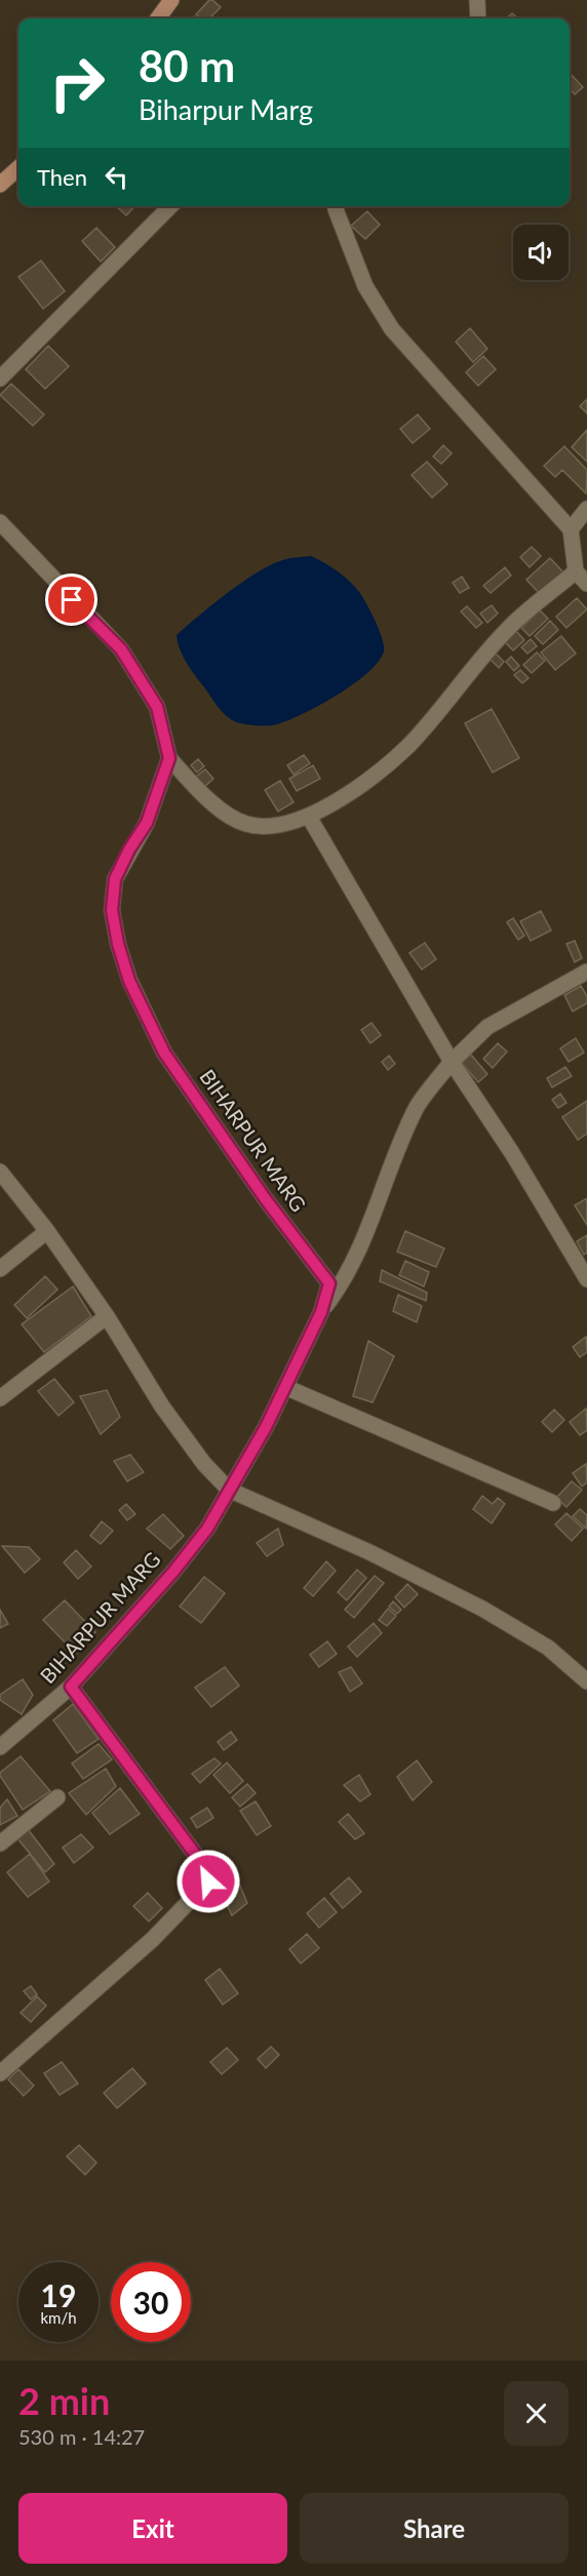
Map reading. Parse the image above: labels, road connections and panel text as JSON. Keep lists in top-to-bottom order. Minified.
{"streets":{"street":["BIHARPUR MARG"]},"page":{"turn":["80 m","Biharpur Marg"],"then":"Then","speed":"19 km/h","limit":"30","heading":["2 min","530 m · 14:27"],"buttons":["Exit","Share"]}}
